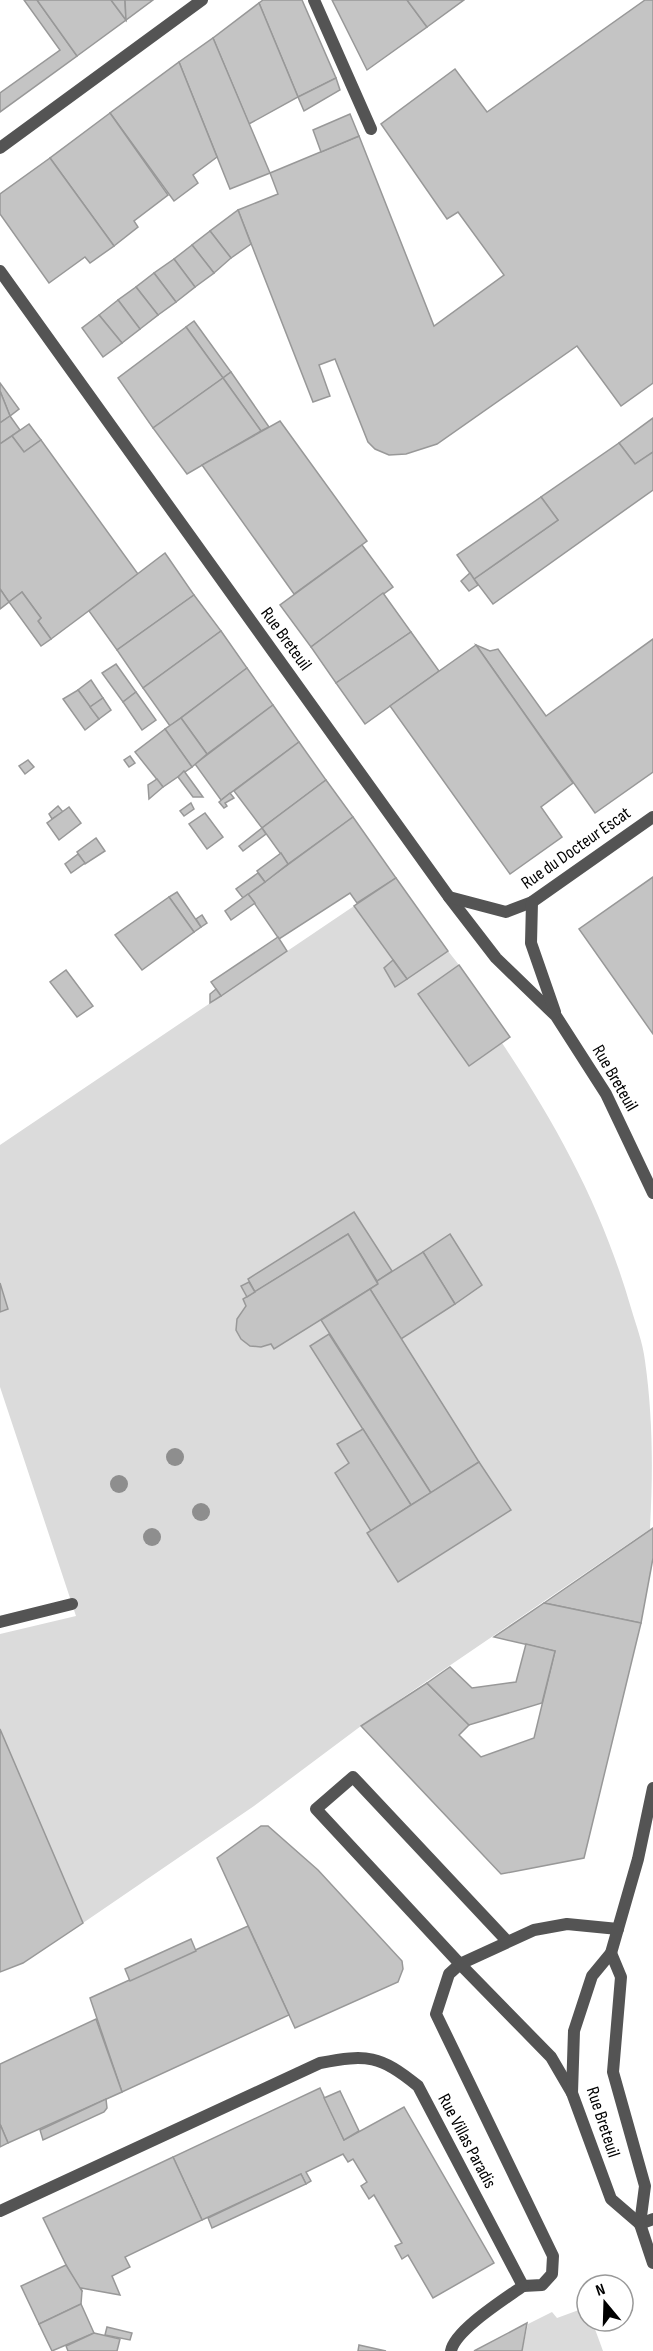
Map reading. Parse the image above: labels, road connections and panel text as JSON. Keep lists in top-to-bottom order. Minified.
{"streets":{"street":["Rue Breteuil","Rue du Docteur Escat","Rue Villas Paradis"]},"crossings":[["Rue Breteuil","Rue du Docteur Escat"]],"north":"top"}
